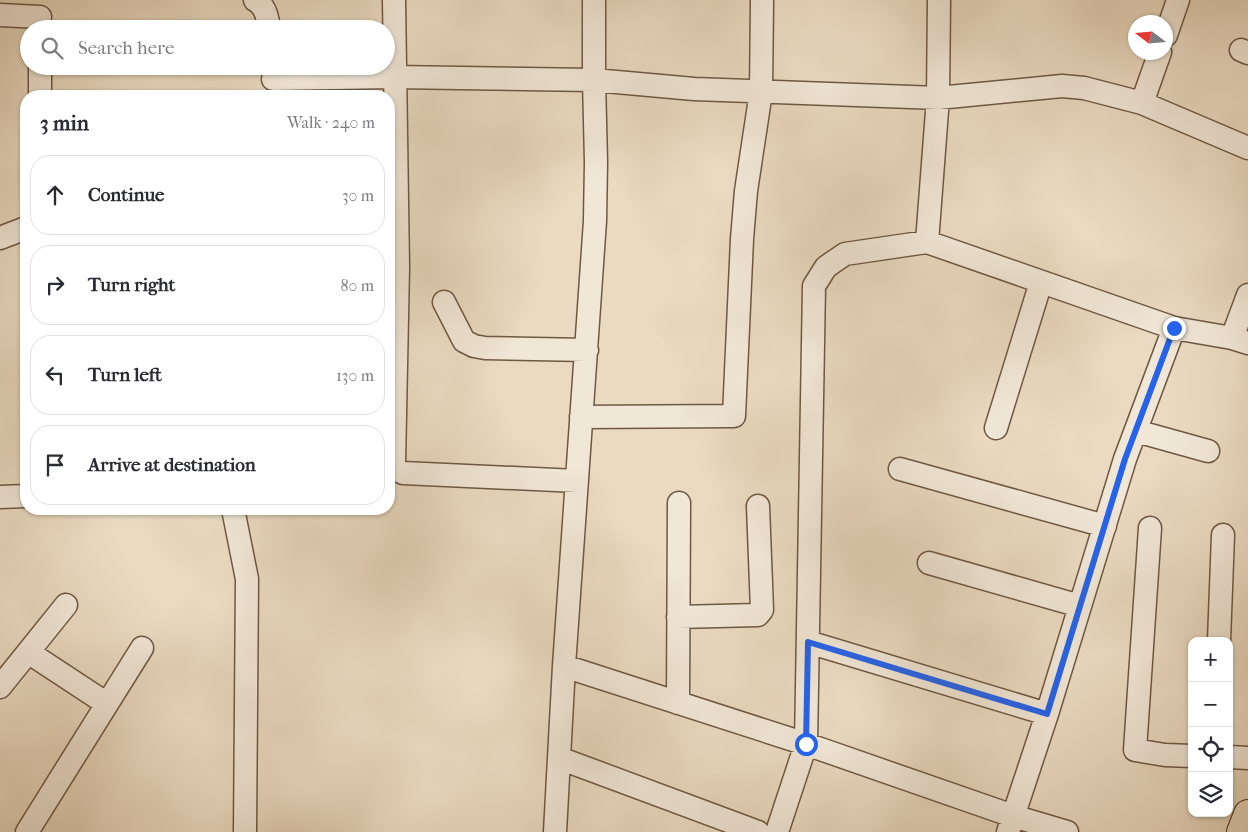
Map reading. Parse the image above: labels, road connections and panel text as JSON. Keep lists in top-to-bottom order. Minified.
{"north":"left","page":{"search":"Search here","heading":["3 min","Walk · 240 m"],"list":[["Continue","30 m"],["Turn right","80 m"],["Turn left","130 m"],"Arrive at destination"],"map_buttons":["+","−"]}}
